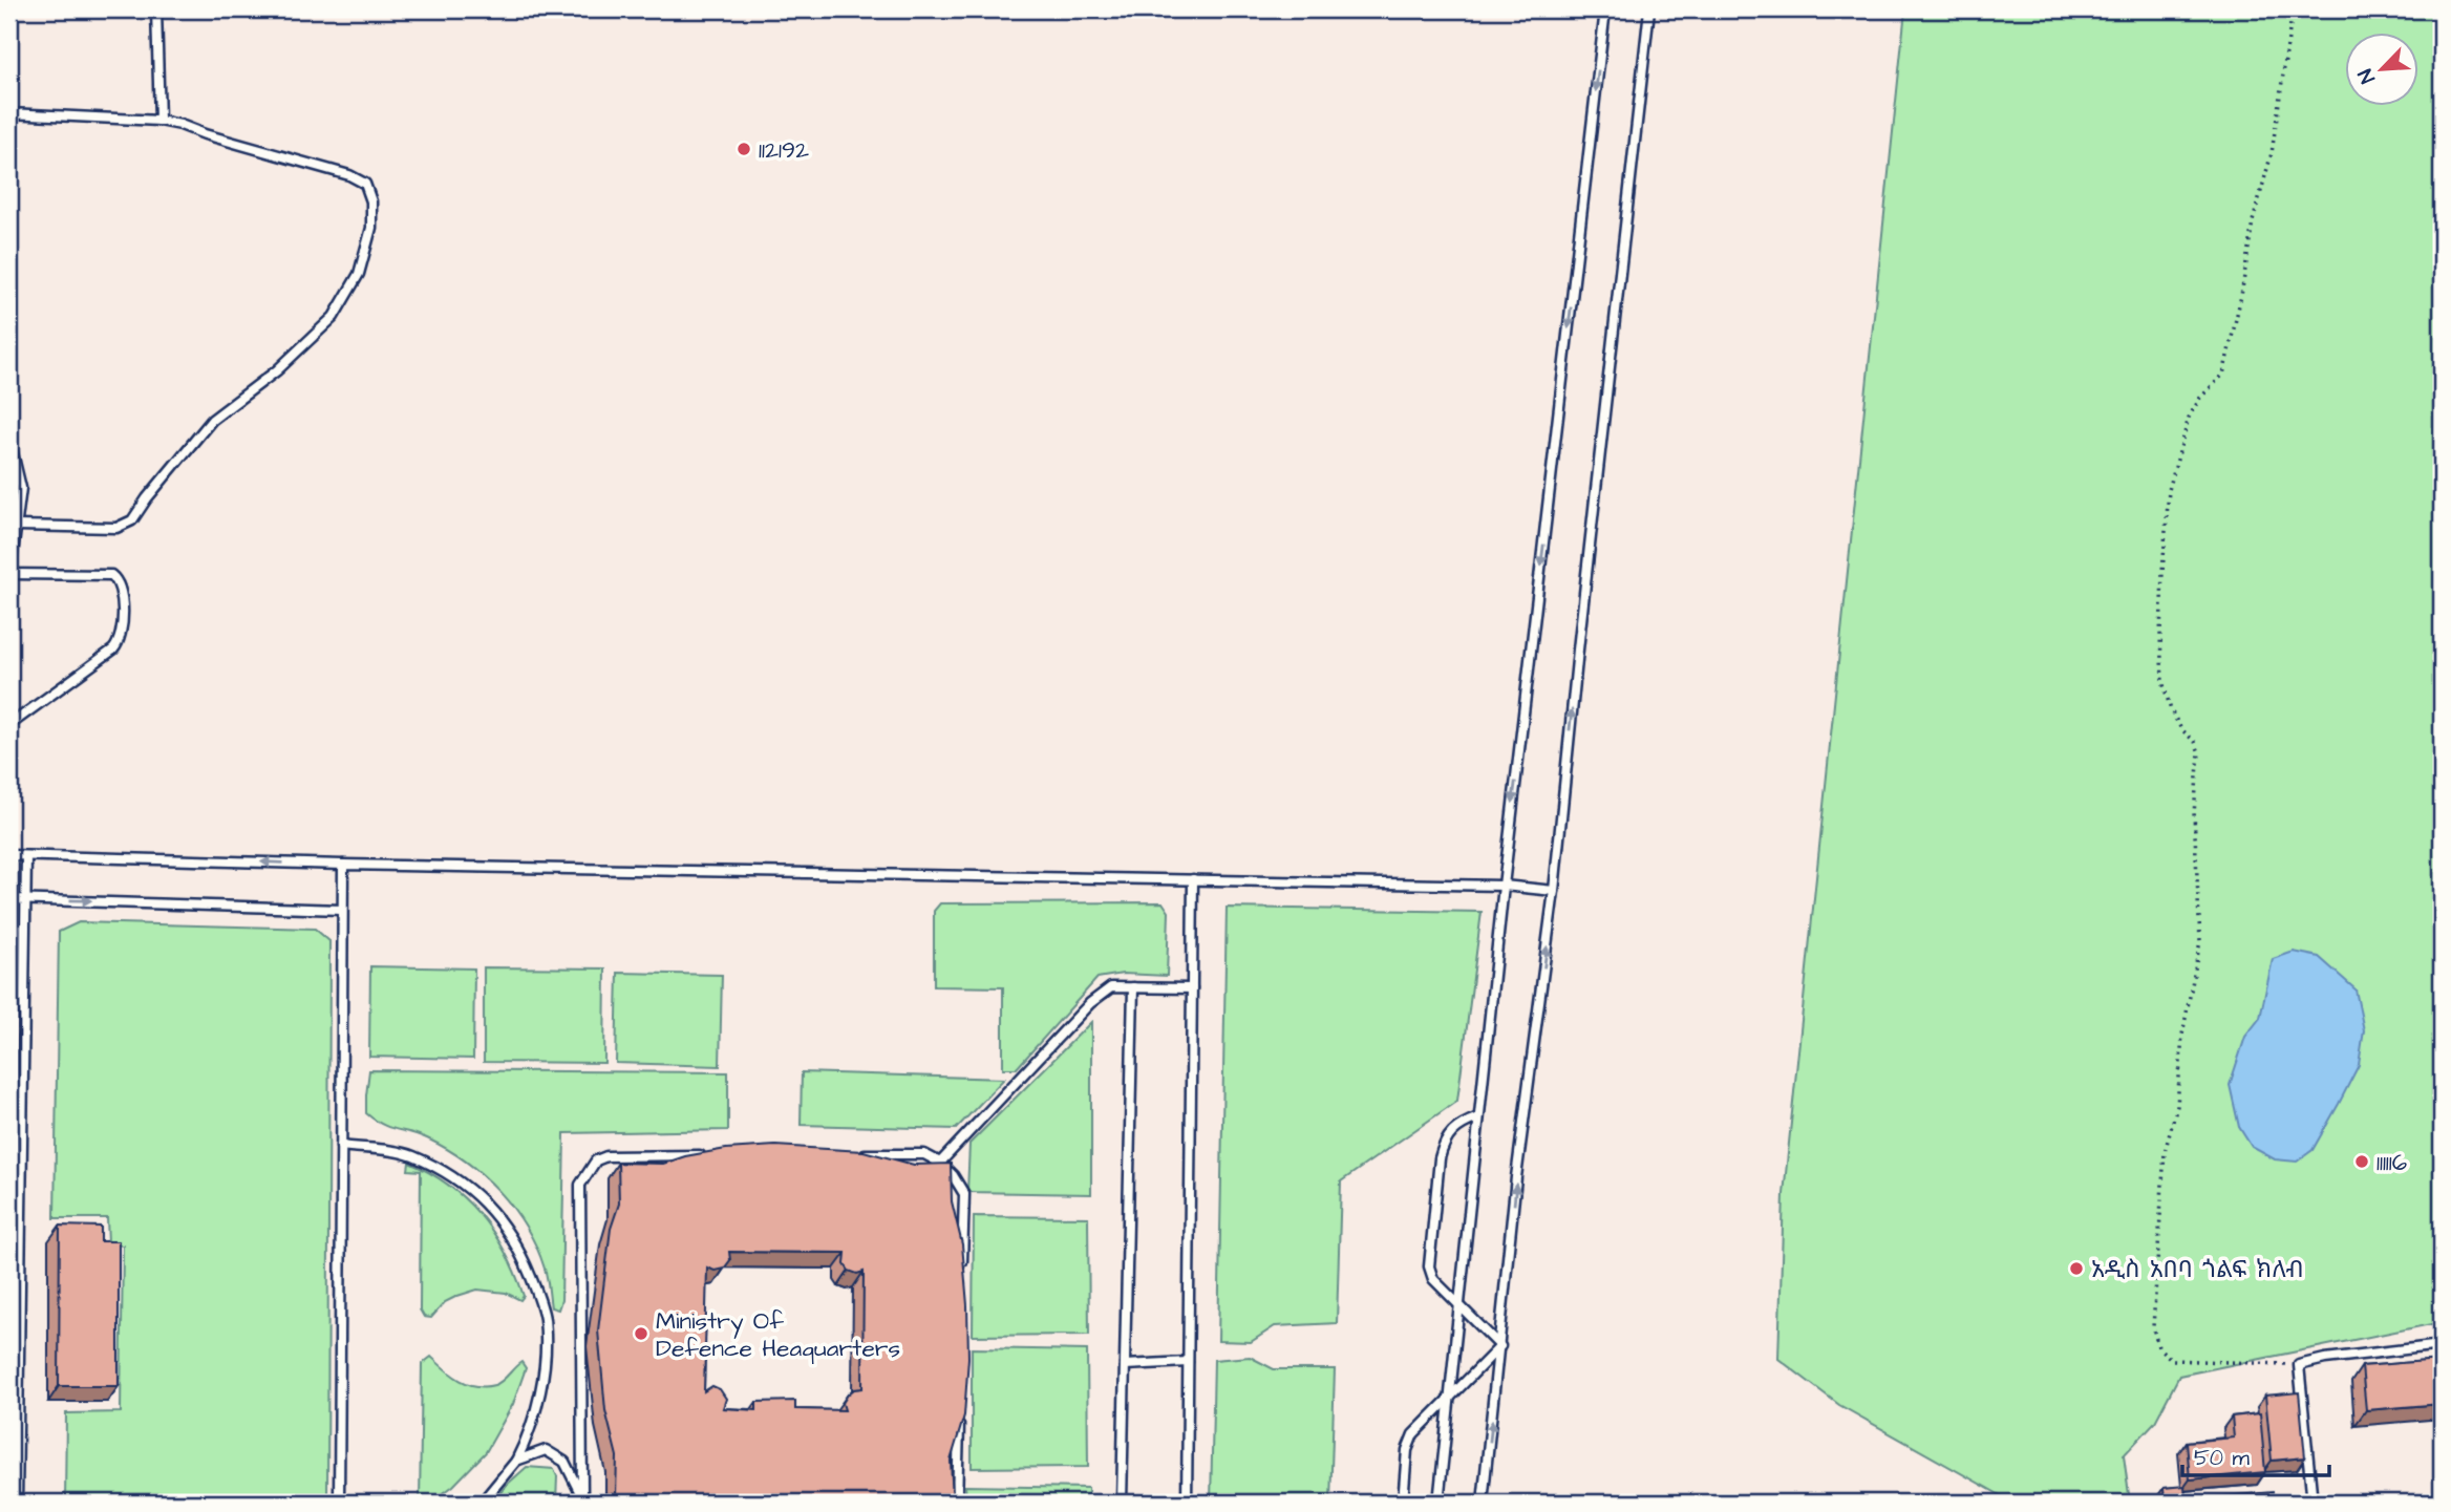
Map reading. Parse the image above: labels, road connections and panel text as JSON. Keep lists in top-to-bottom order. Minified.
{"places":["112192","111116","አዲስ አበባ ጎልፍ ክለብ","Ministry Of Defence Heaquarters"],"scale_bar":"50 m","north":"bottom left"}
